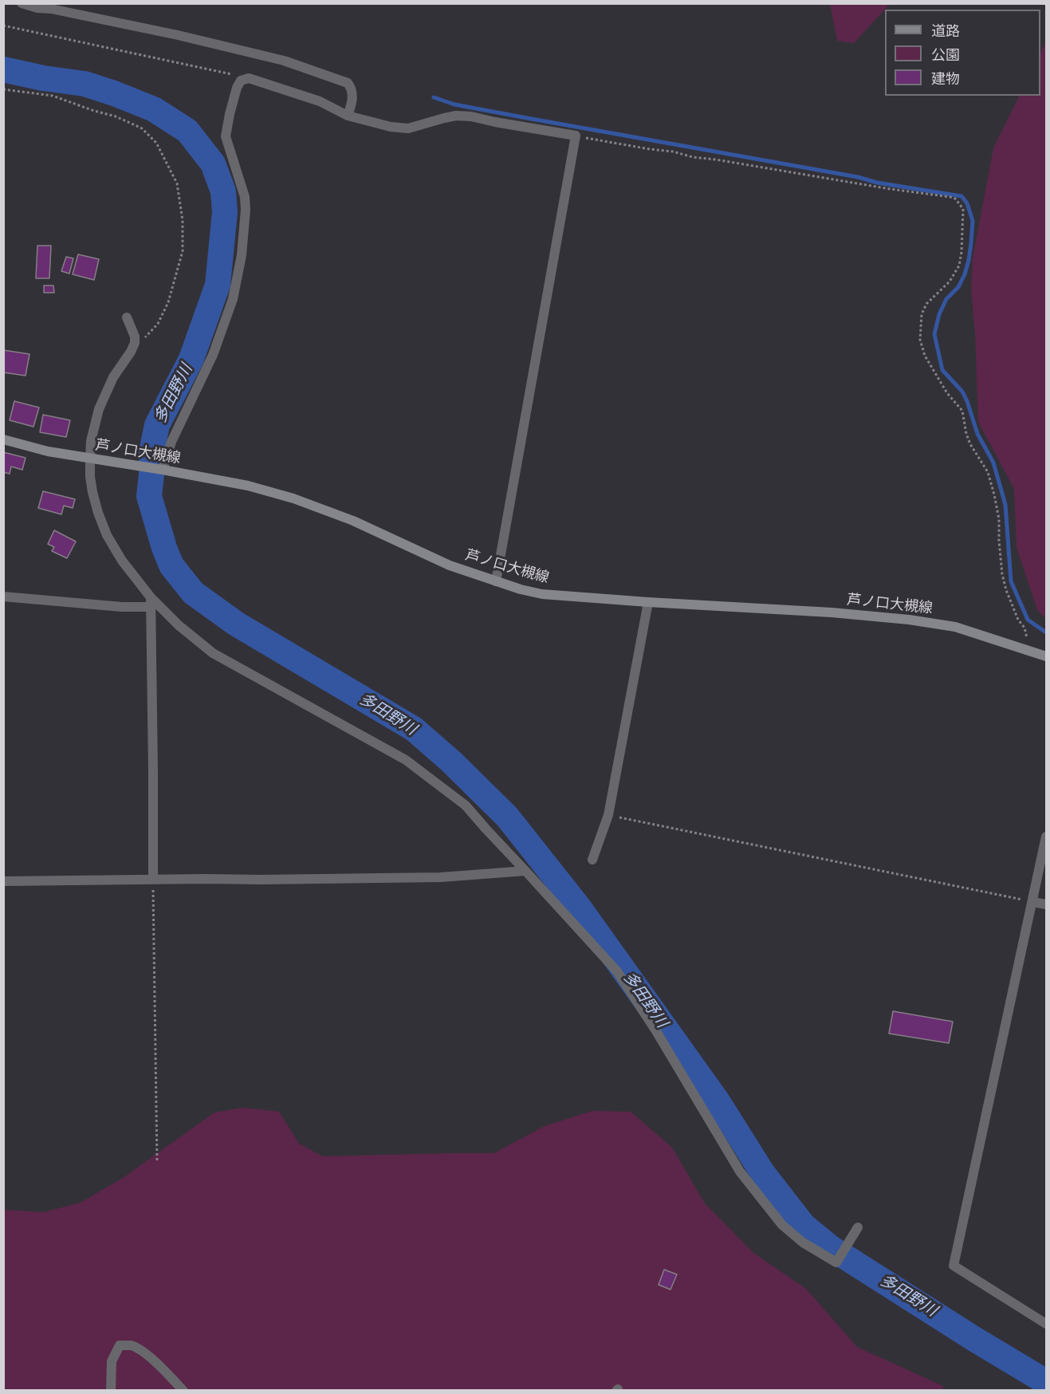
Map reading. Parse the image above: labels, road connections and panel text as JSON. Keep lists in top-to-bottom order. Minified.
{"streets":{"main road":["芦ノ口大槻線"]},"water":["多田野川"],"legend":["道路","公園","建物"]}
